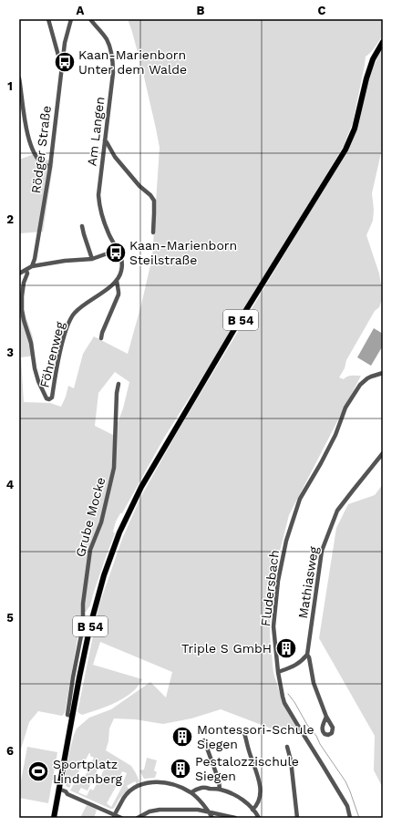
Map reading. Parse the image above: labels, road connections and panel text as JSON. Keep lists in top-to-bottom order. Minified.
{"streets":{"main road":["B 54"],"street":["Am Langen","Rödger Straße","Föhrenweg","Grube Mocke","Mathiasweg","Fludersbach"]},"crossings":[["B 54","Grube Mocke"]],"places":{"bus stop":["Kaan-Marienborn Unter dem Walde","Kaan-Marienborn Steilstraße"],"building":["Triple S GmbH","Montessori-Schule Siegen","Pestalozzischule Siegen"],"sports":["Sportplatz Lindenberg"]},"grid":{"columns":["A","B","C"],"rows":["1","2","3","4","5","6"]}}
